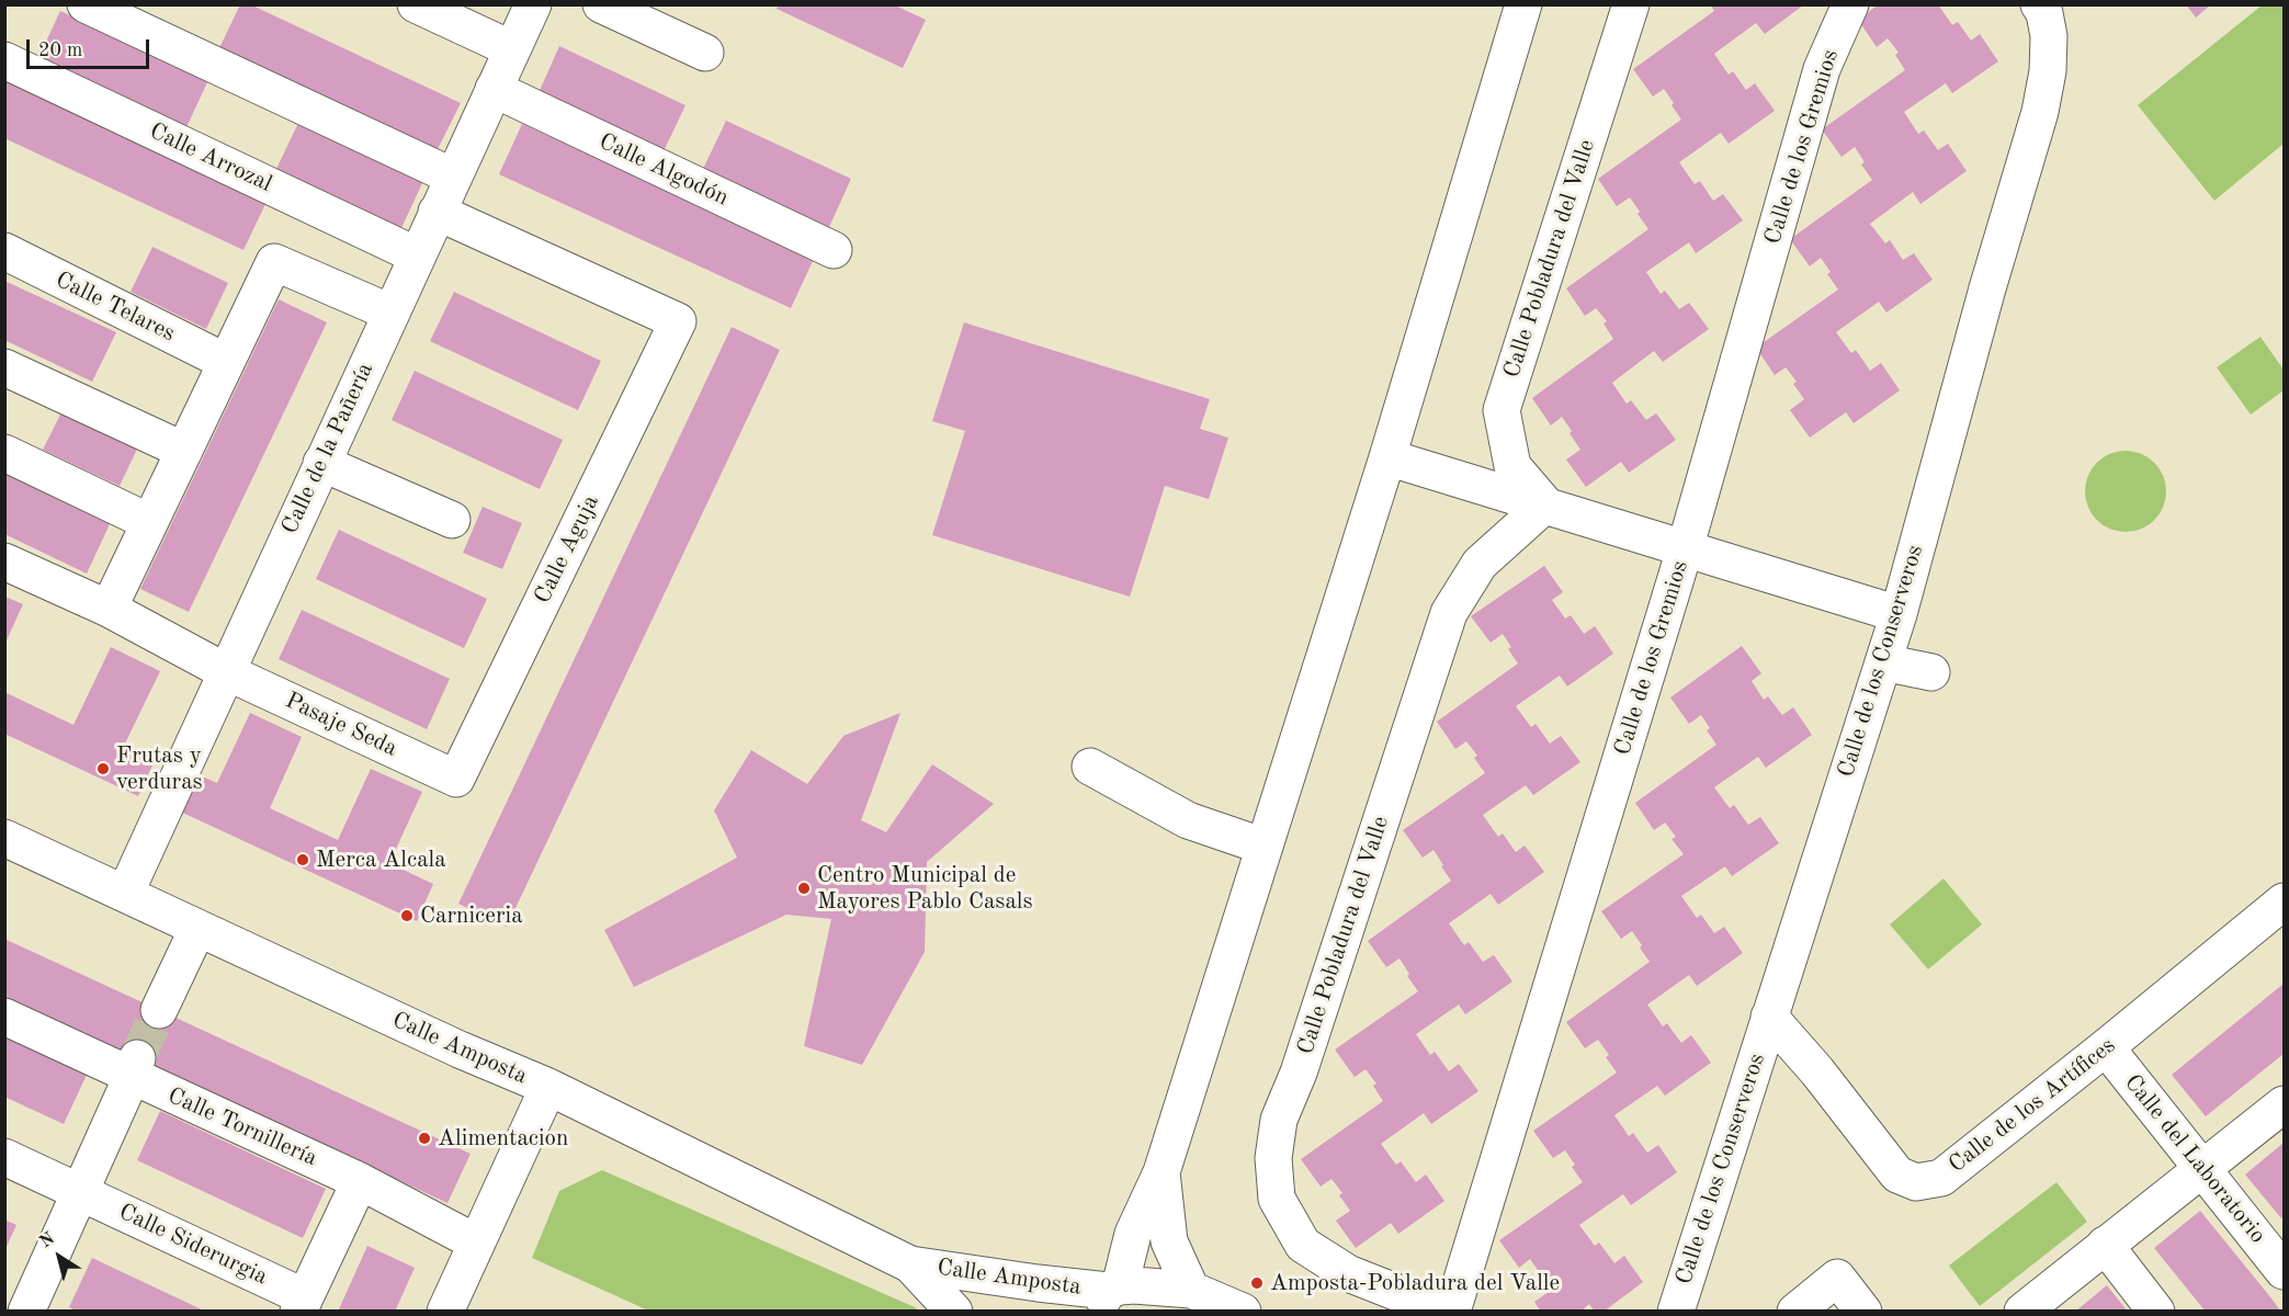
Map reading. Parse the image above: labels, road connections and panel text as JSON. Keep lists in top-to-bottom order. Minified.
{"streets":{"street":["Calle de los Gremios","Calle Arrozal","Calle Algodón","Calle Pobladura del Valle","Calle Telares","Calle de la Pañería","Calle Aguja","Calle de los Conserveros","Pasaje Seda","Calle Amposta","Calle de los Artífices","Calle Tornillería","Calle del Laboratorio","Calle Siderurgia"]},"crossings":[["Calle Arrozal","Calle de la Pañería"],["Calle Algodón","Calle de la Pañería"],["Calle de la Pañería","Calle Aguja"],["Calle de la Pañería","Pasaje Seda"],["Calle de la Pañería","Calle Amposta"],["Calle Aguja","Pasaje Seda"],["Calle de los Conserveros","Calle de los Artífices"],["Calle de los Artífices","Calle del Laboratorio"]],"places":["Frutas y verduras","Merca Alcala","Centro Municipal de Mayores Pablo Casals","Carniceria","Alimentacion","Amposta-Pobladura del Valle"],"scale_bar":"20 m","north":"top left"}
